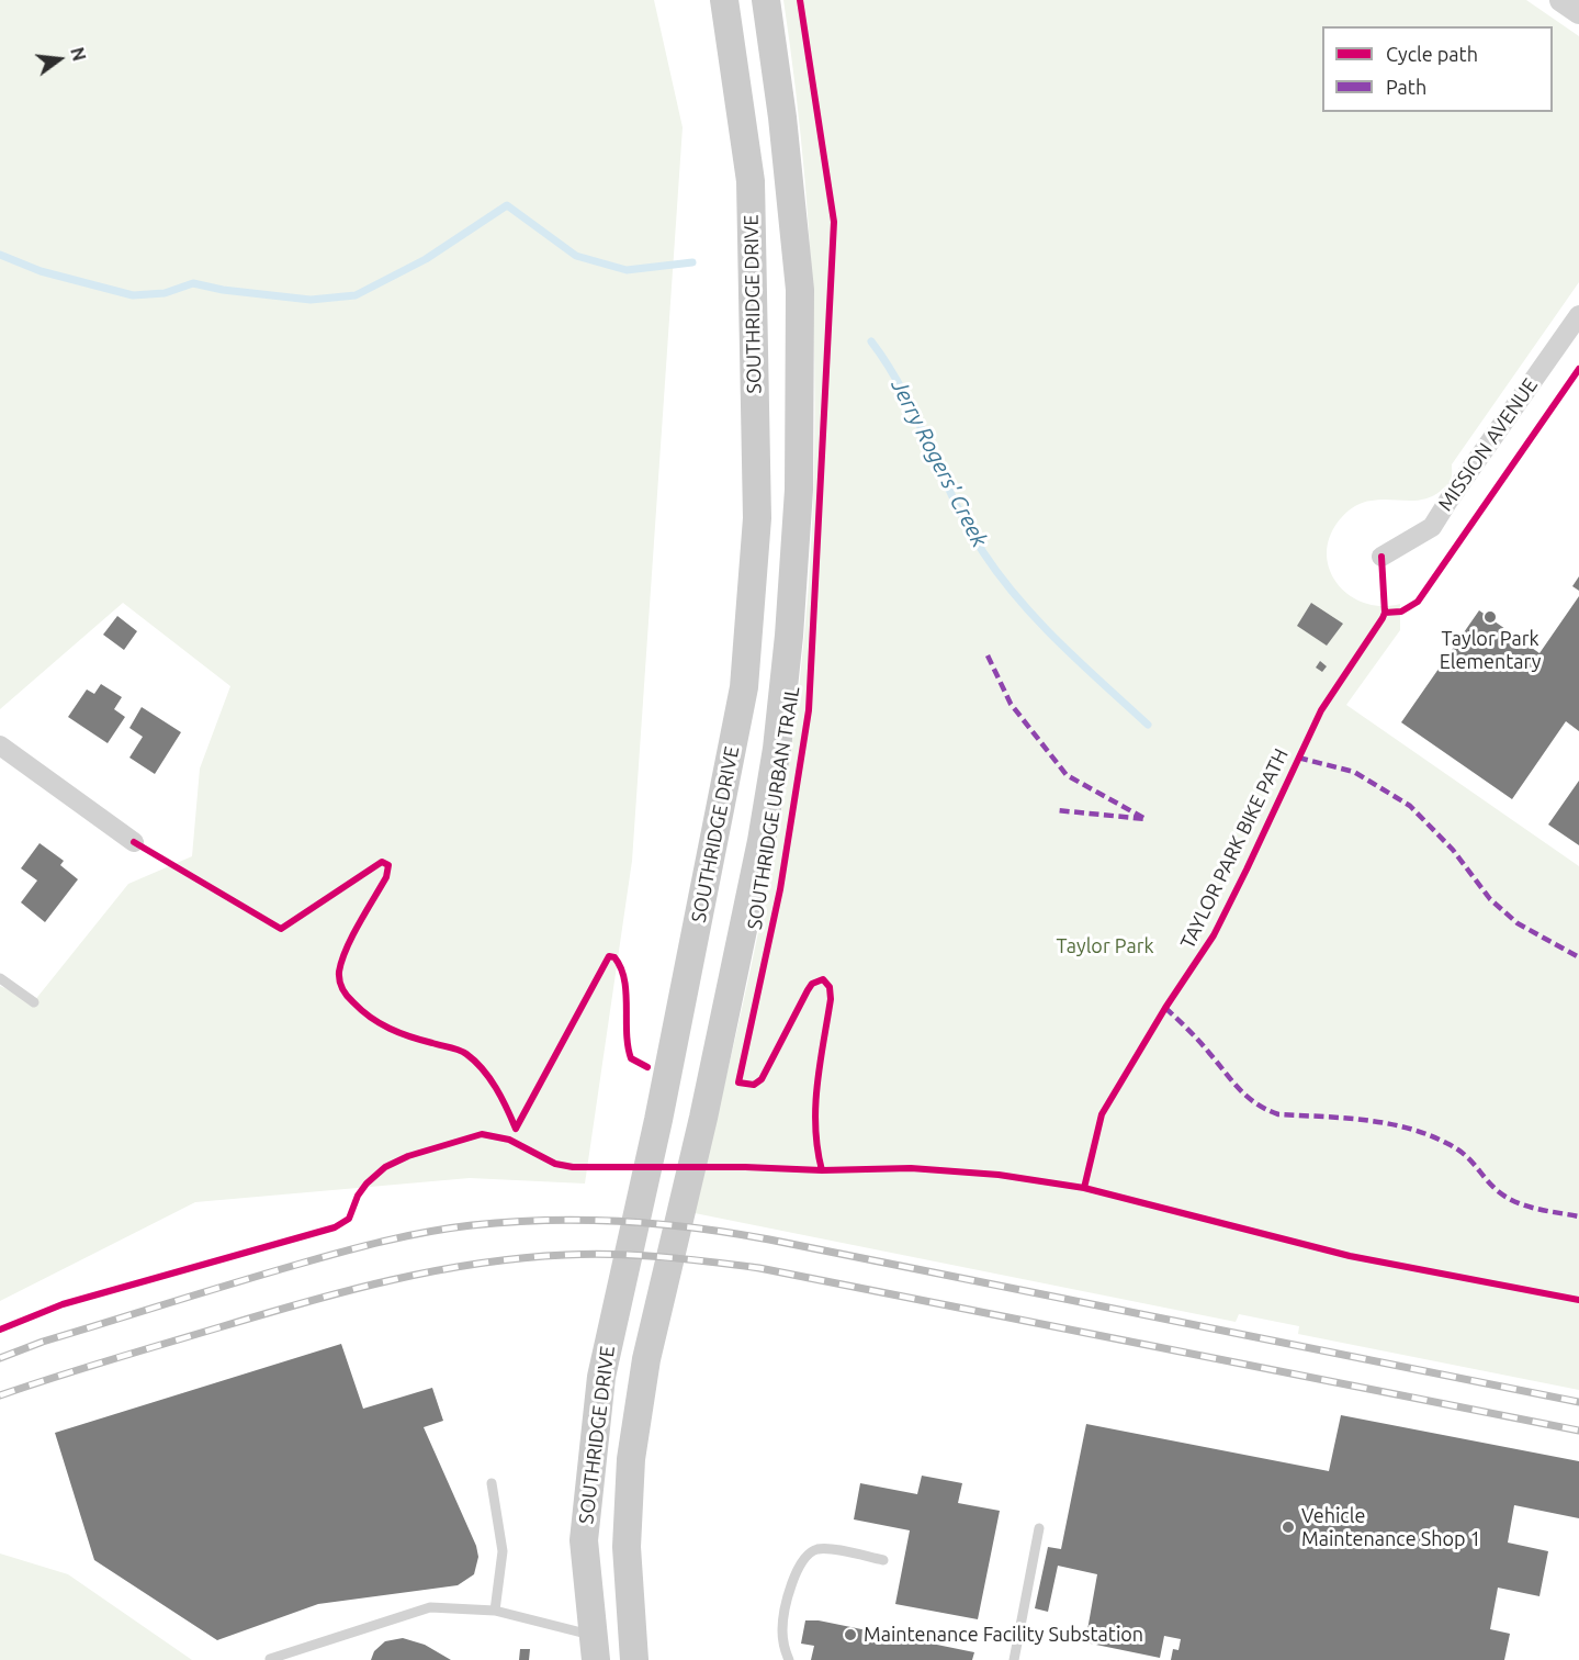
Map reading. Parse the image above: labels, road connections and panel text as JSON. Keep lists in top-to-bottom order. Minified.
{"streets":{"main road":["SOUTHRIDGE DRIVE"],"street":["MISSION AVENUE"],"cycle path":["SOUTHRIDGE URBAN TRAIL","TAYLOR PARK BIKE PATH"]},"water":["Jerry Rogers' Creek"],"parks":["Taylor Park"],"places":["Taylor Park Elementary","Vehicle Maintenance Shop 1","Maintenance Facility Substation"],"legend":["Cycle path","Path"],"north":"right"}
